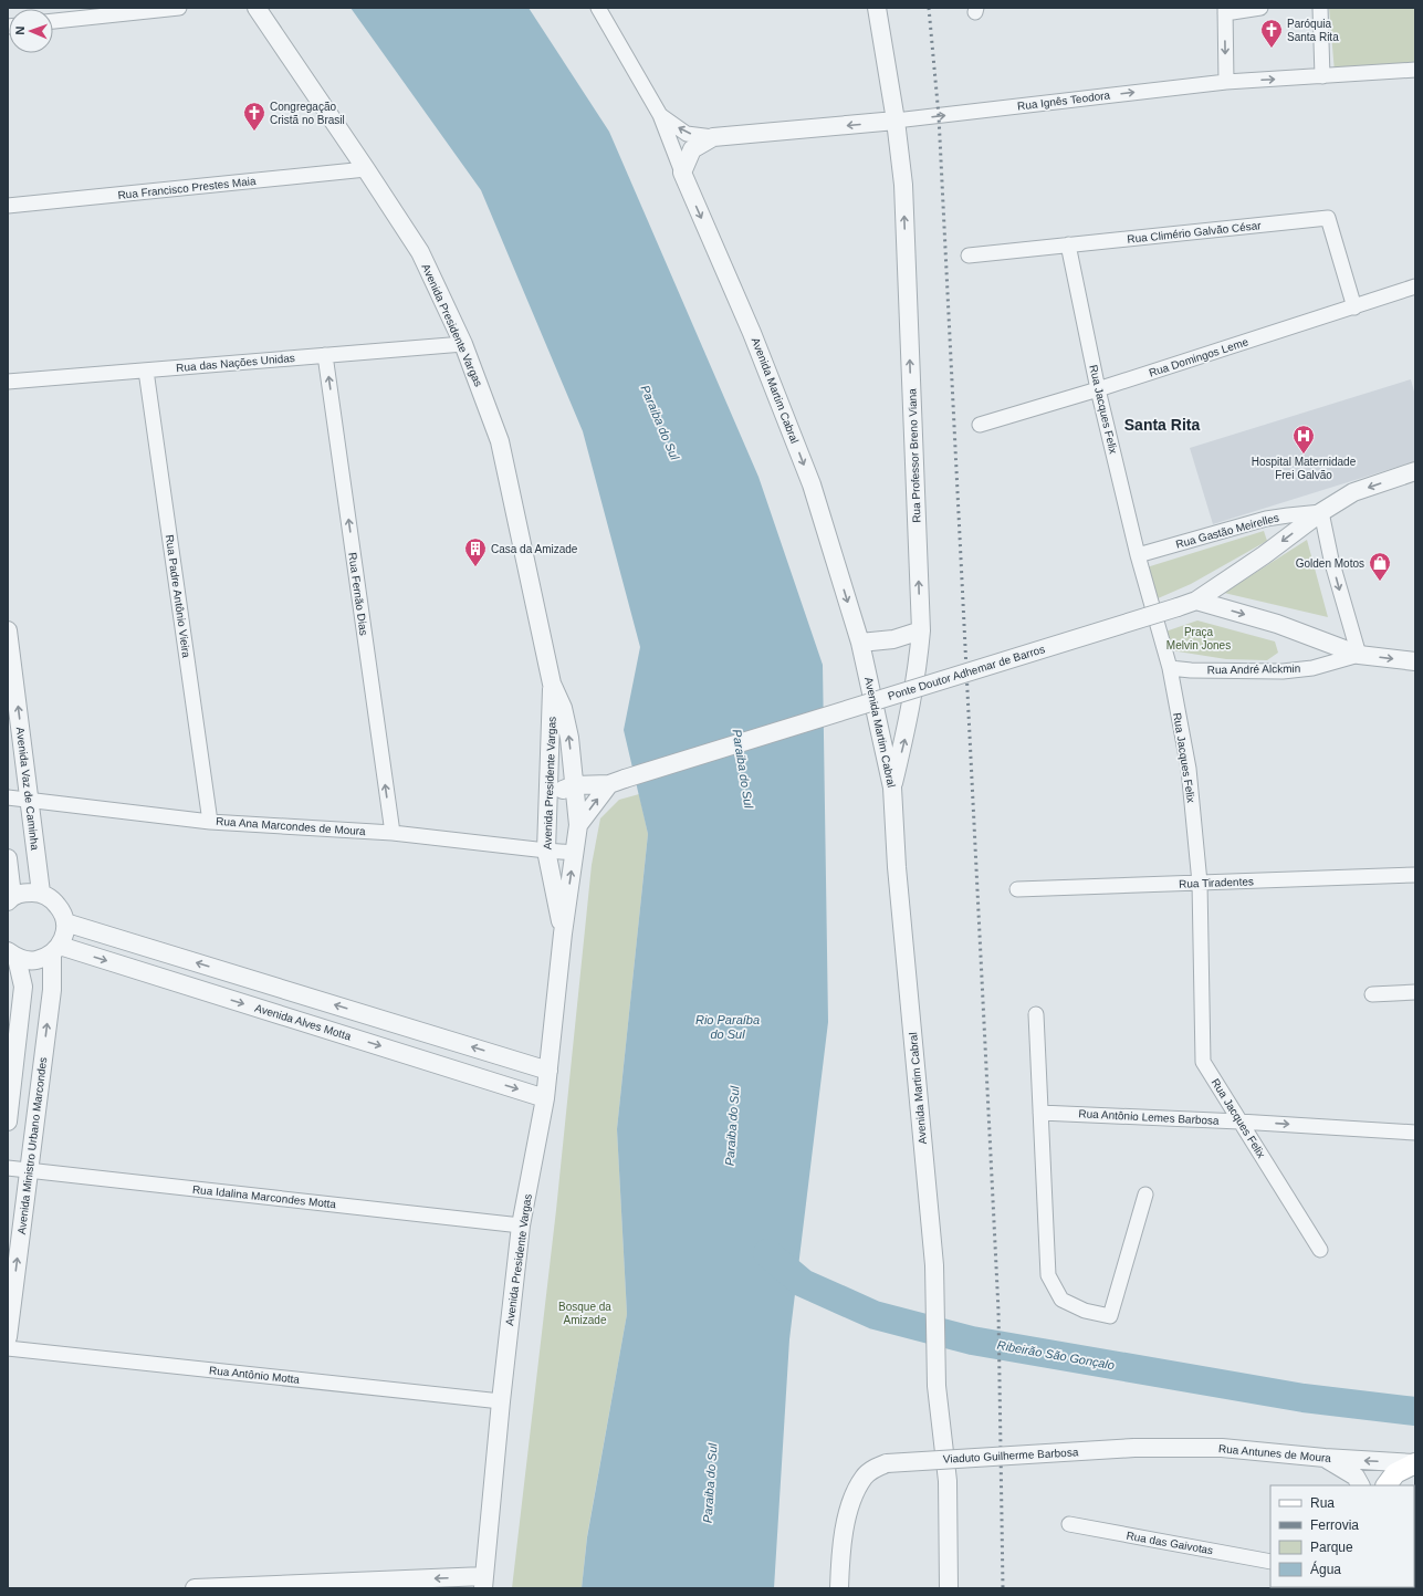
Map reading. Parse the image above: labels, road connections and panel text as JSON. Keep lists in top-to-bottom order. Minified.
{"streets":{"street":["Rua Ignês Teodora","Rua Francisco Prestes Maia","Rua Climério Galvão César","Avenida Presidente Vargas","Rua Domingos Leme","Rua das Nações Unidas","Avenida Martim Cabral","Rua Jacques Felix","Rua Professor Breno Viana","Rua Gastão Meirelles","Rua Fernão Dias","Rua Padre Antônio Vieira","Rua André Alckmin","Ponte Doutor Adhemar de Barros","Avenida Vaz de Caminha","Rua Ana Marcondes de Moura","Rua Tiradentes","Avenida Alves Motta","Rua Antônio Lemes Barbosa","Avenida Ministro Urbano Marcondes","Rua Idalina Marcondes Motta","Rua Antônio Motta","Rua Antunes de Moura","Viaduto Guilherme Barbosa","Rua das Gaivotas"]},"crossings":[["Rua Ignês Teodora","Rua Professor Breno Viana"],["Rua Francisco Prestes Maia","Avenida Presidente Vargas"],["Rua Climério Galvão César","Rua Domingos Leme"],["Rua Climério Galvão César","Rua Jacques Felix"],["Avenida Presidente Vargas","Rua das Nações Unidas"],["Avenida Presidente Vargas","Ponte Doutor Adhemar de Barros"],["Avenida Presidente Vargas","Rua Ana Marcondes de Moura"],["Avenida Presidente Vargas","Avenida Alves Motta"],["Avenida Presidente Vargas","Rua Idalina Marcondes Motta"],["Avenida Presidente Vargas","Rua Antônio Motta"],["Rua Domingos Leme","Rua Jacques Felix"],["Rua das Nações Unidas","Rua Fernão Dias"],["Rua das Nações Unidas","Rua Padre Antônio Vieira"],["Avenida Martim Cabral","Rua Professor Breno Viana"],["Rua Jacques Felix","Rua Gastão Meirelles"],["Rua Jacques Felix","Rua André Alckmin"],["Rua Jacques Felix","Rua Tiradentes"],["Rua Jacques Felix","Rua Antônio Lemes Barbosa"],["Rua Gastão Meirelles","Ponte Doutor Adhemar de Barros"],["Rua Fernão Dias","Rua Ana Marcondes de Moura"],["Rua Padre Antônio Vieira","Rua Ana Marcondes de Moura"],["Avenida Vaz de Caminha","Rua Ana Marcondes de Moura"],["Avenida Alves Motta","Avenida Ministro Urbano Marcondes"],["Avenida Ministro Urbano Marcondes","Rua Idalina Marcondes Motta"],["Rua Antunes de Moura","Viaduto Guilherme Barbosa"]],"one_way":["Rua Professor Breno Viana","Rua Gastão Meirelles","Rua Fernão Dias","Avenida Vaz de Caminha","Rua Antônio Lemes Barbosa"],"districts":["Santa Rita"],"water":["Paraiba do Sul","Rio Paraíba do Sul","Ribeirão São Gonçalo"],"parks":["Praça Melvin Jones","Bosque da Amizade"],"places":{"church":["Paróquia Santa Rita","Congregação Cristã no Brasil"],"hospital":["Hospital Maternidade Frei Galvão"],"building":["Casa da Amizade"],"shop":["Golden Motos"]},"legend":["Rua","Ferrovia","Parque","Água"],"north":"left"}
